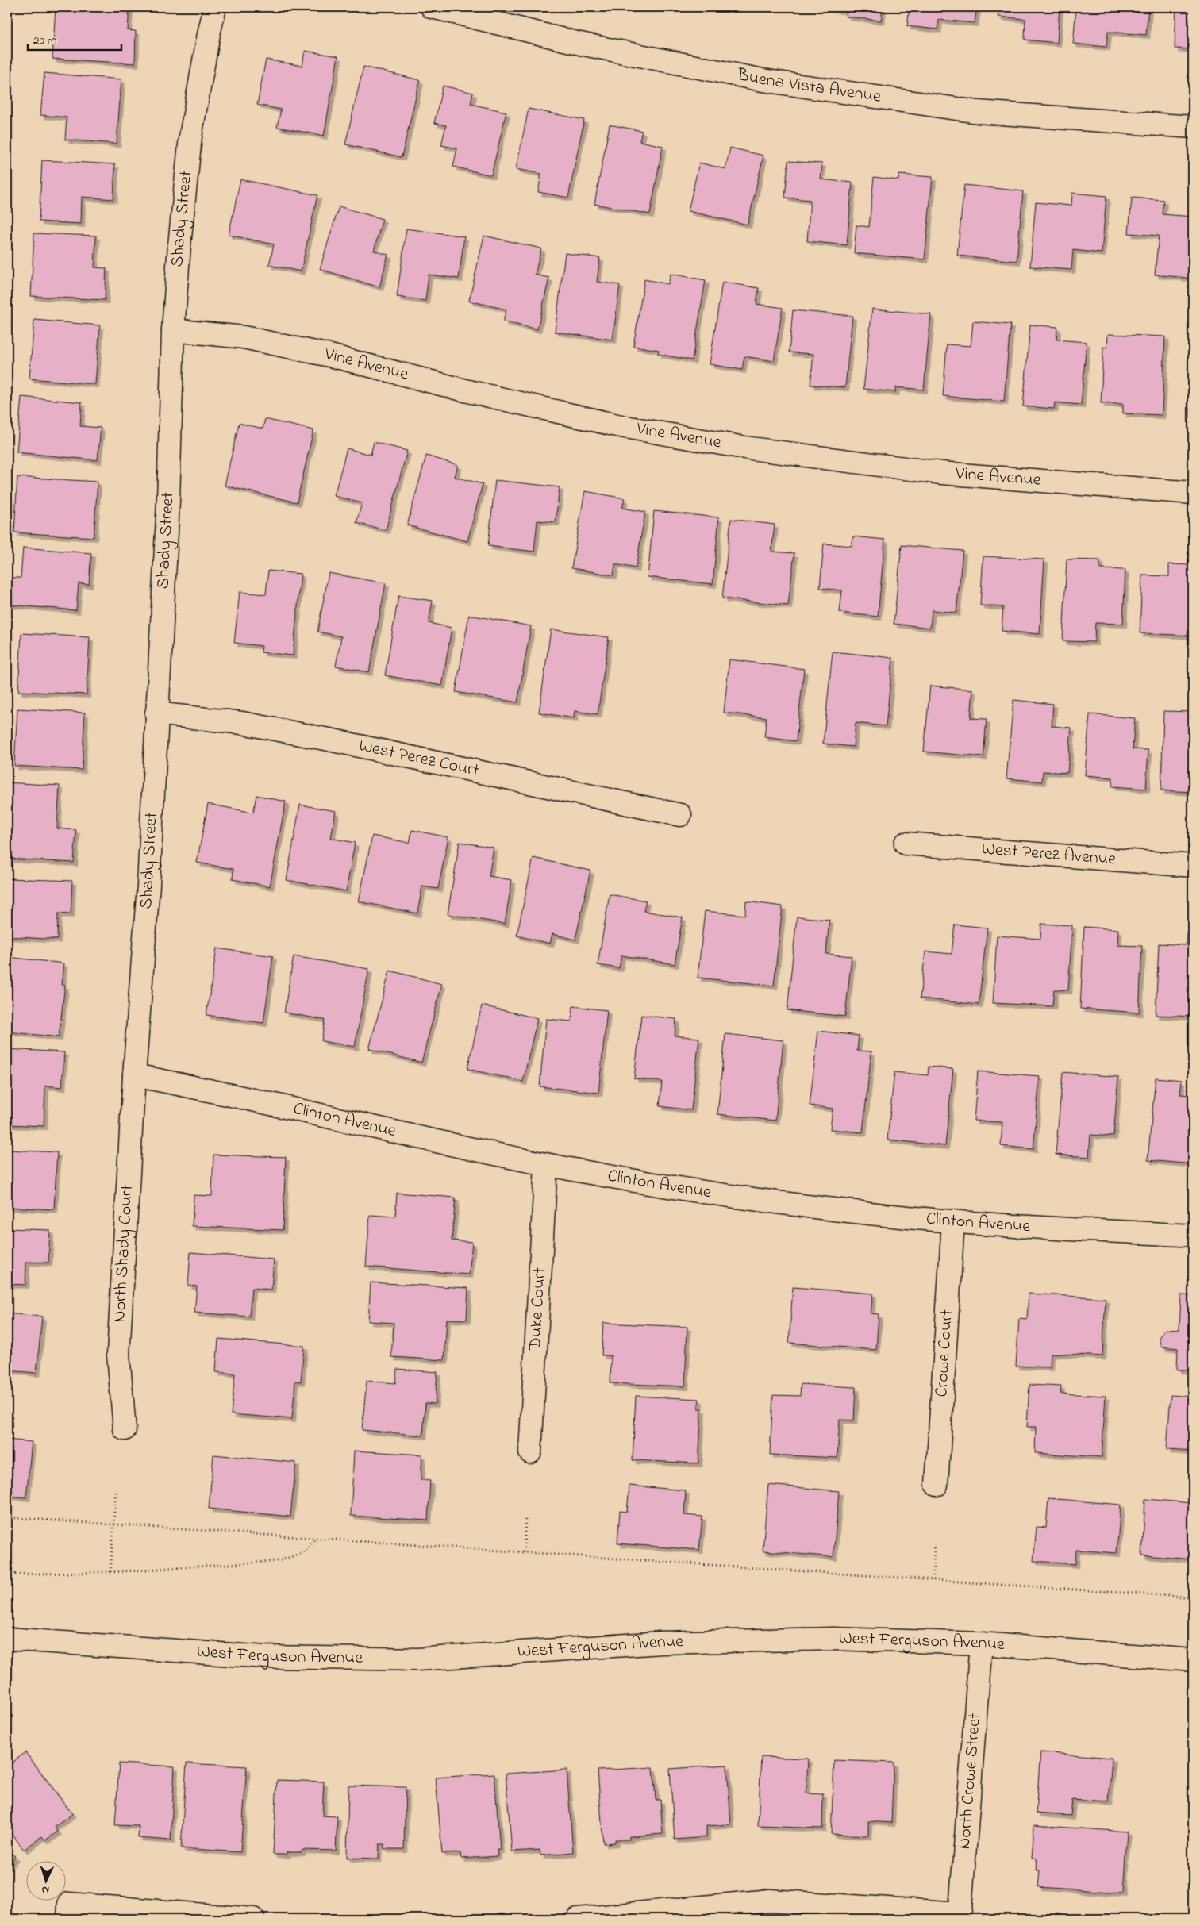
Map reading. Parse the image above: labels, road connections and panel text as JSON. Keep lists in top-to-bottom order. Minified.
{"streets":{"street":["Buena Vista Avenue","Shady Street","Vine Avenue","West Perez Court","West Perez Avenue","Clinton Avenue","North Shady Court","Duke Court","Crowe Court","West Ferguson Avenue","North Crowe Street"]},"crossings":[["Shady Street","Vine Avenue"],["Shady Street","West Perez Court"],["Shady Street","Clinton Avenue"],["Shady Street","North Shady Court"],["Clinton Avenue","North Shady Court"],["Clinton Avenue","Duke Court"],["Clinton Avenue","Crowe Court"],["West Ferguson Avenue","North Crowe Street"]],"scale_bar":"20 m","north":"bottom"}
